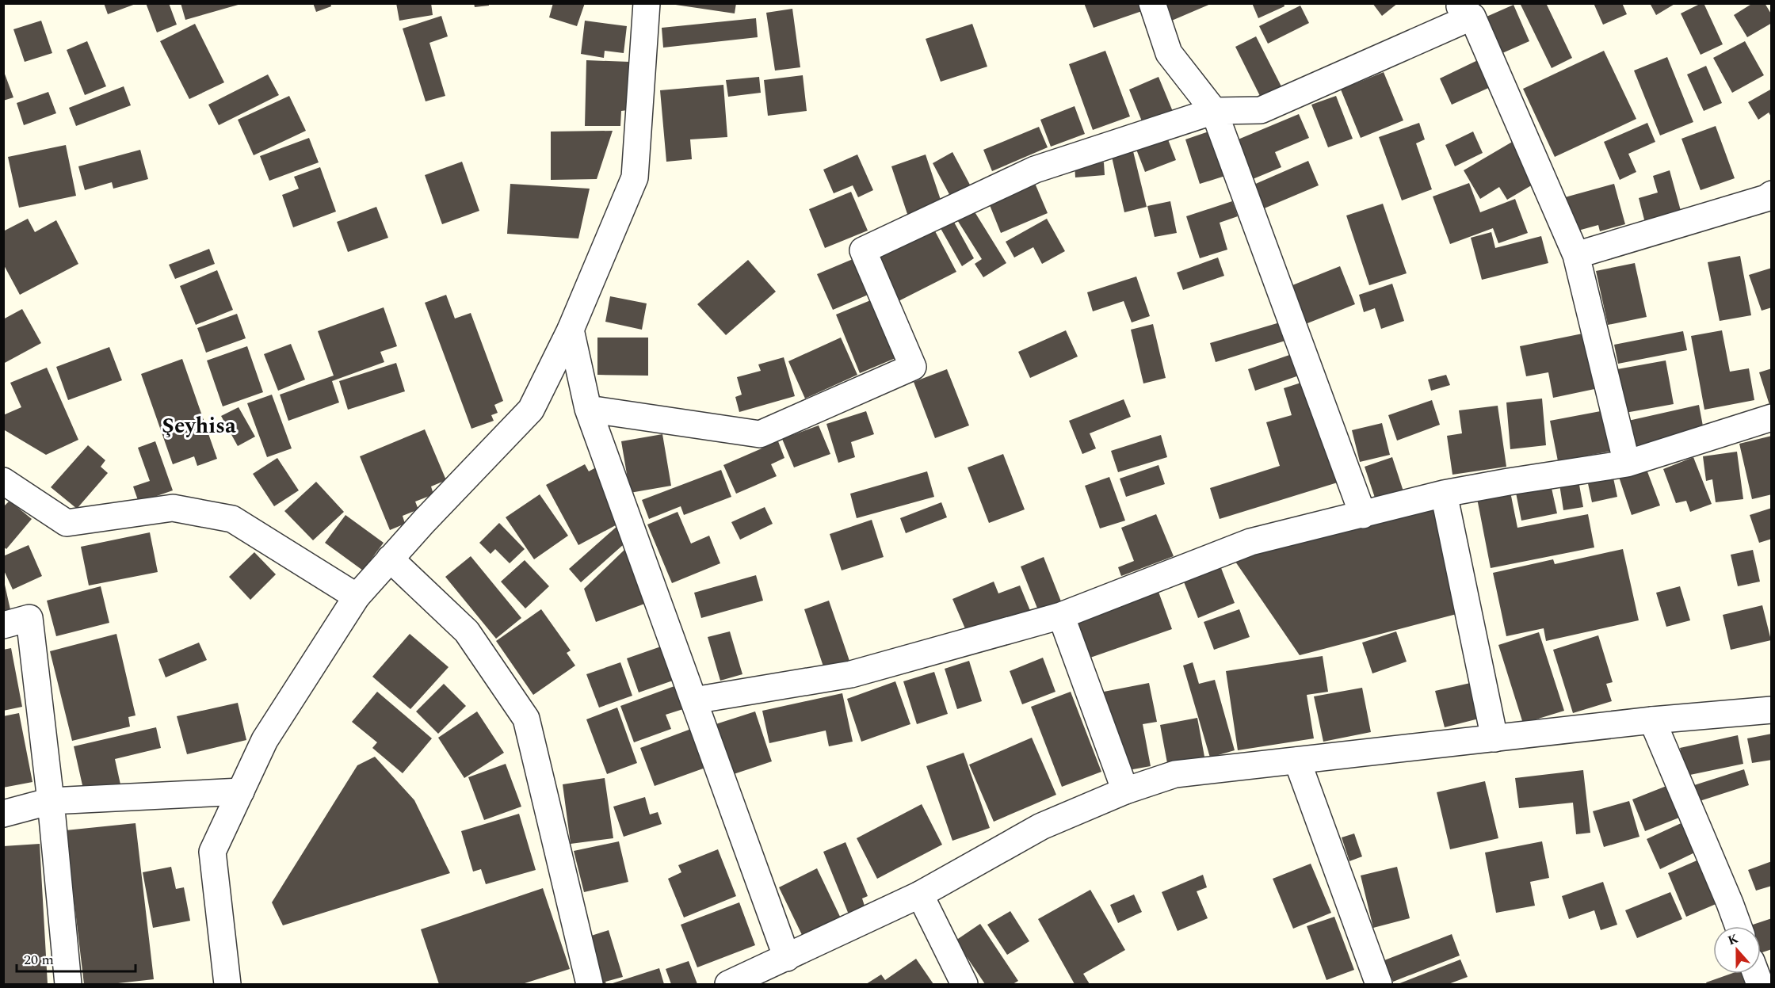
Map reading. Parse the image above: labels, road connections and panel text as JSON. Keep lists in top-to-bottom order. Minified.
{"districts":["Şeyhisa"],"scale_bar":"20 m","north":"top"}
